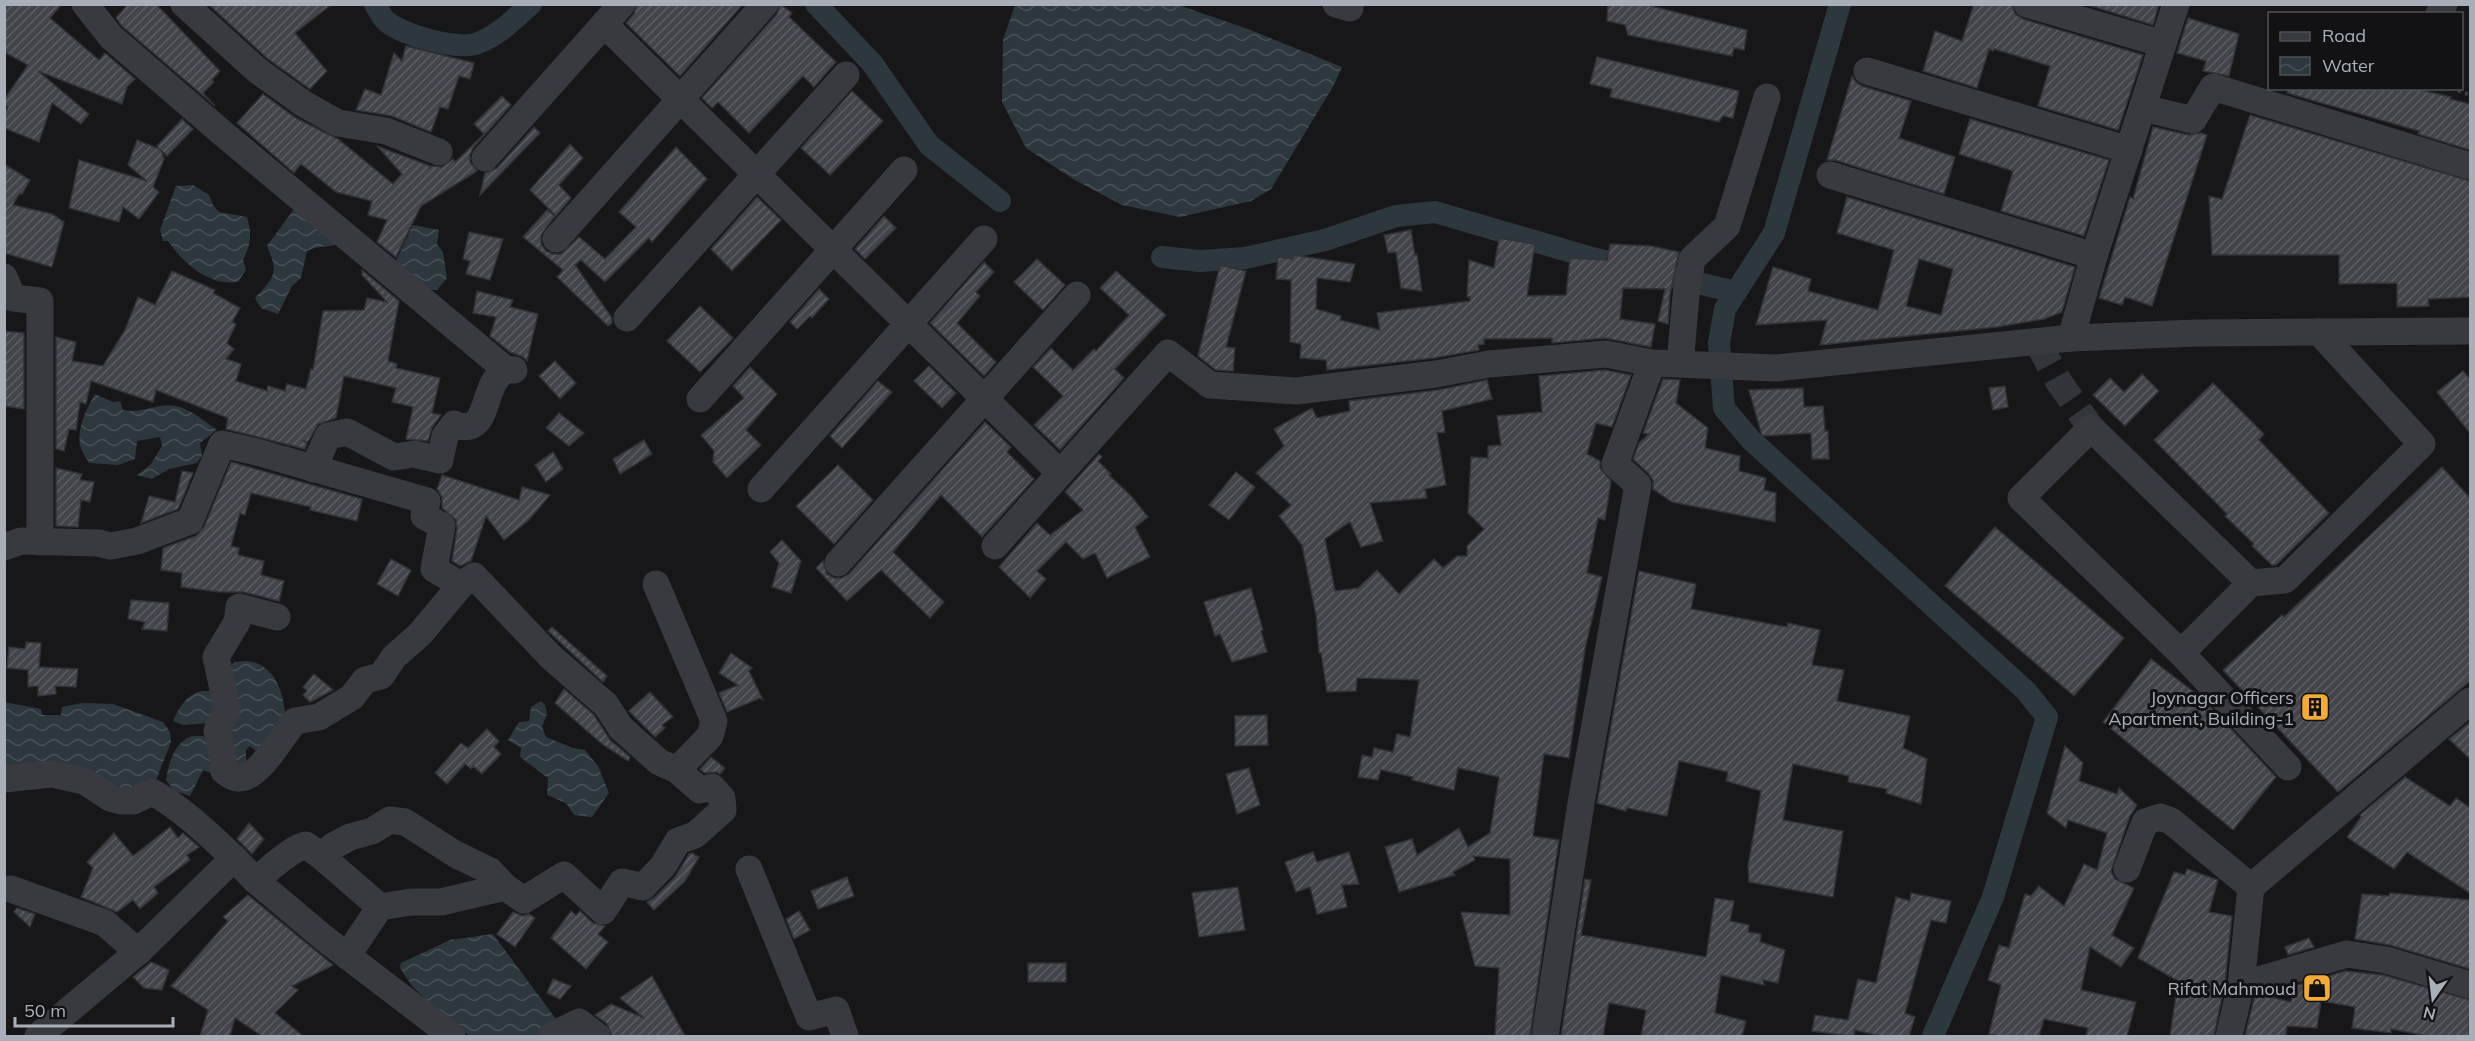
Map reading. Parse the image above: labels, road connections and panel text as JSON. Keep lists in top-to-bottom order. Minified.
{"places":{"building":["Joynagar Officers Apartment, Building-1"],"shop":["Rifat Mahmoud"]},"legend":["Road","Water"],"scale_bar":"50 m","north":"bottom"}
